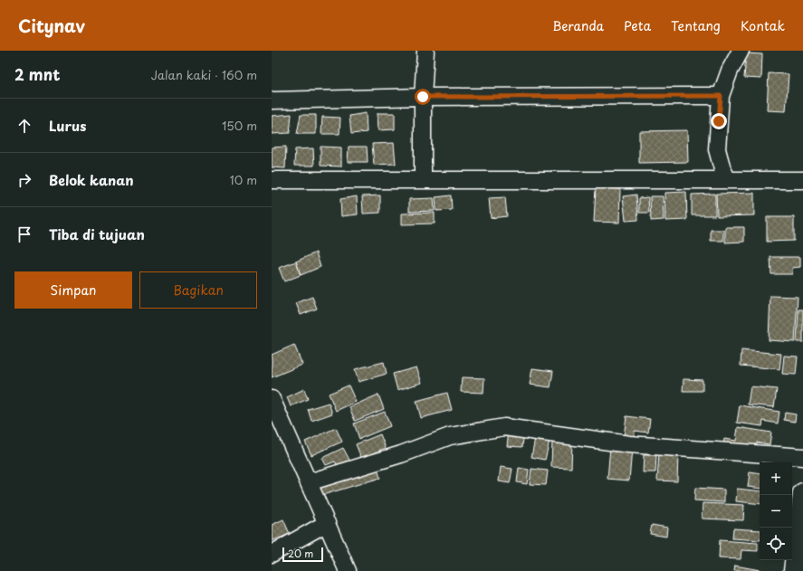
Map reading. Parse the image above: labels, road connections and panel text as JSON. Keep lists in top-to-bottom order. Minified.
{"scale_bar":"20 m","page":{"header":"Citynav","nav":["Beranda","Peta","Tentang","Kontak"],"heading":["2 mnt","Jalan kaki · 160 m"],"list":[["Lurus","150 m"],["Belok kanan","10 m"],"Tiba di tujuan"],"buttons":["Simpan","Bagikan"],"map_buttons":["+","−"],"scale":"20 m"}}
